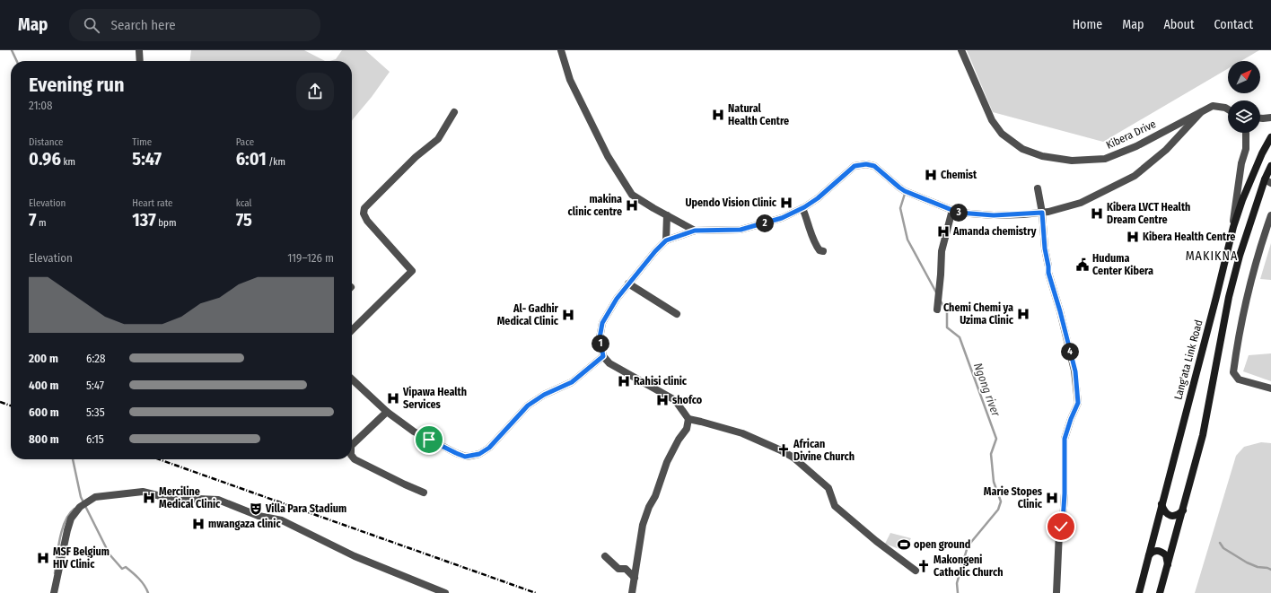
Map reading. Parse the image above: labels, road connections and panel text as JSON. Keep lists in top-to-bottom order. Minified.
{"streets":{"main road":["Lang'ata Link Road"],"street":["Kibera Drive"]},"districts":["MAKIKNA"],"water":["Ngong river"],"places":{"hospital":["Natural Health Centre","Chemist","Upendo Vision Clinic","makina clinic centre","Kibera LVCT Health Dream Centre","Amanda chemistry","Kibera Health Centre","Chemi Chemi ya Uzima Clinic","Al- Gadhir Medical Clinic","Rahisi clinic","Vipawa Health Services","shofco","Merciline Medical Clinic","Marie Stopes Clinic","mwangaza clinic","MSF Belgium HIV Clinic"],"public building":["Huduma Center Kibera"],"church":["African Divine Church","Makongeni Catholic Church"],"theatre":["Villa Para Stadium"],"sports":["open ground"]},"north":"top right","page":{"header":"Map","search":"Search here","nav":["Home","Map","About","Contact"],"heading":["Evening run","21:08"],"stats":[["Distance","0.96 km"],["Time","5:47"],["Pace","6:01 /km"],["Elevation","7 m"],["Heart rate","137 bpm"],["kcal","75"]],"pins":["3","2","1","4"],"chart":["Elevation","119–126 m"],"list":[{"name":"200 m","note":"6:28"},{"name":"400 m","note":"5:47"},{"name":"600 m","note":"5:35"},{"name":"800 m","note":"6:15"}]}}
